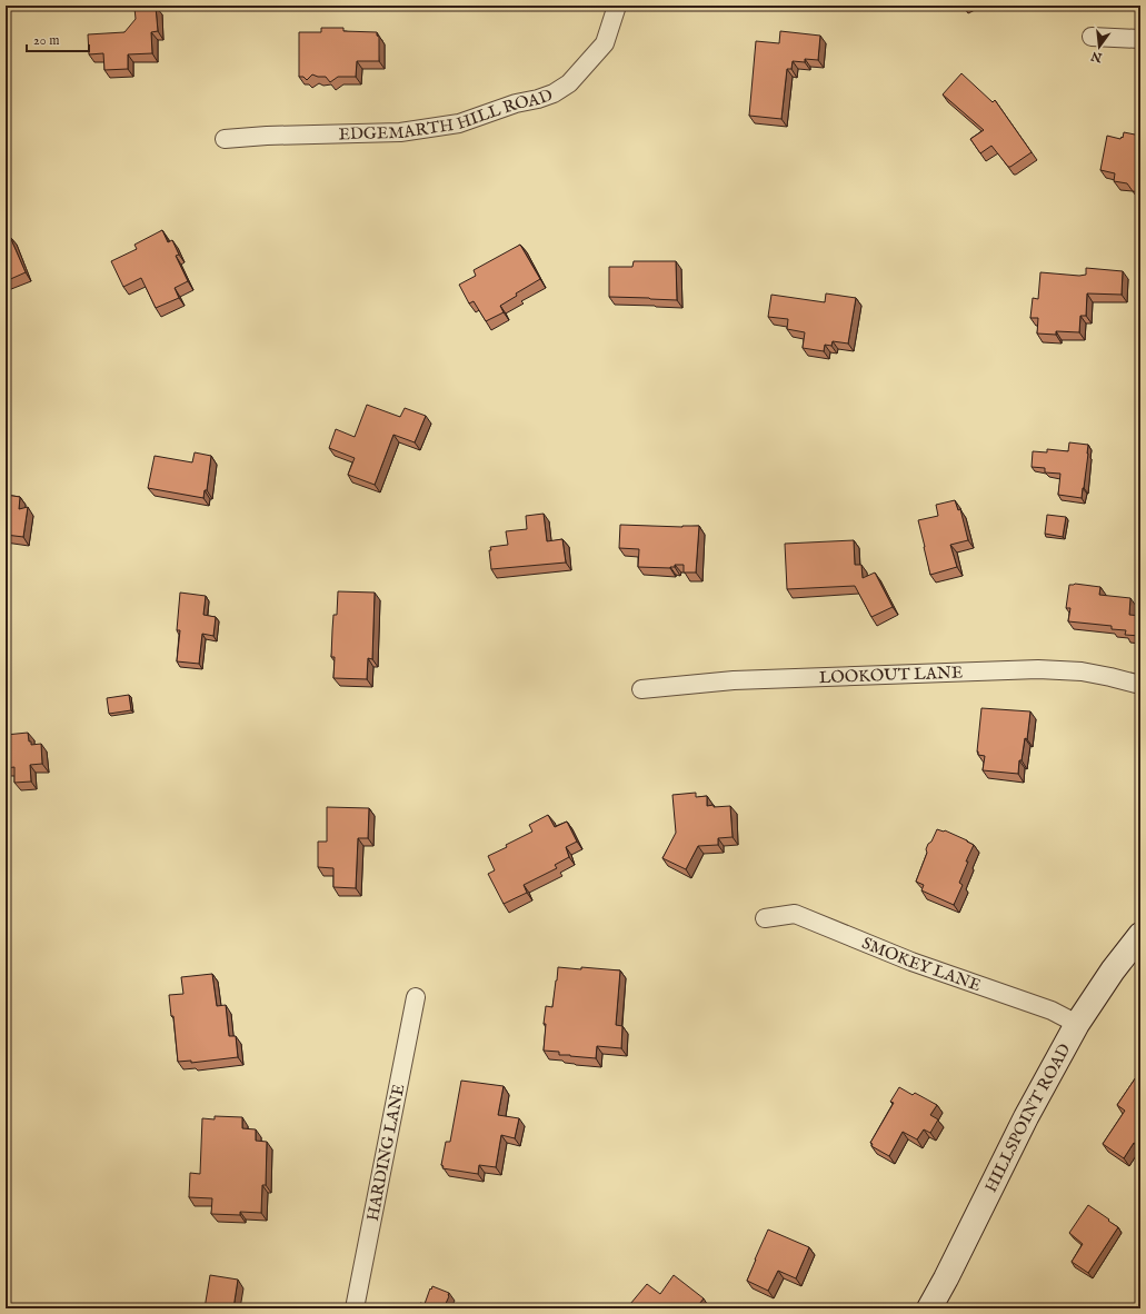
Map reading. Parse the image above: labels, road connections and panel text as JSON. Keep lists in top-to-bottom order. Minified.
{"streets":{"street":["EDGEMARTH HILL ROAD","LOOKOUT LANE","SMOKEY LANE","HILLSPOINT ROAD","HARDING LANE"]},"crossings":[["SMOKEY LANE","HILLSPOINT ROAD"]],"scale_bar":"20 m","north":"bottom"}
